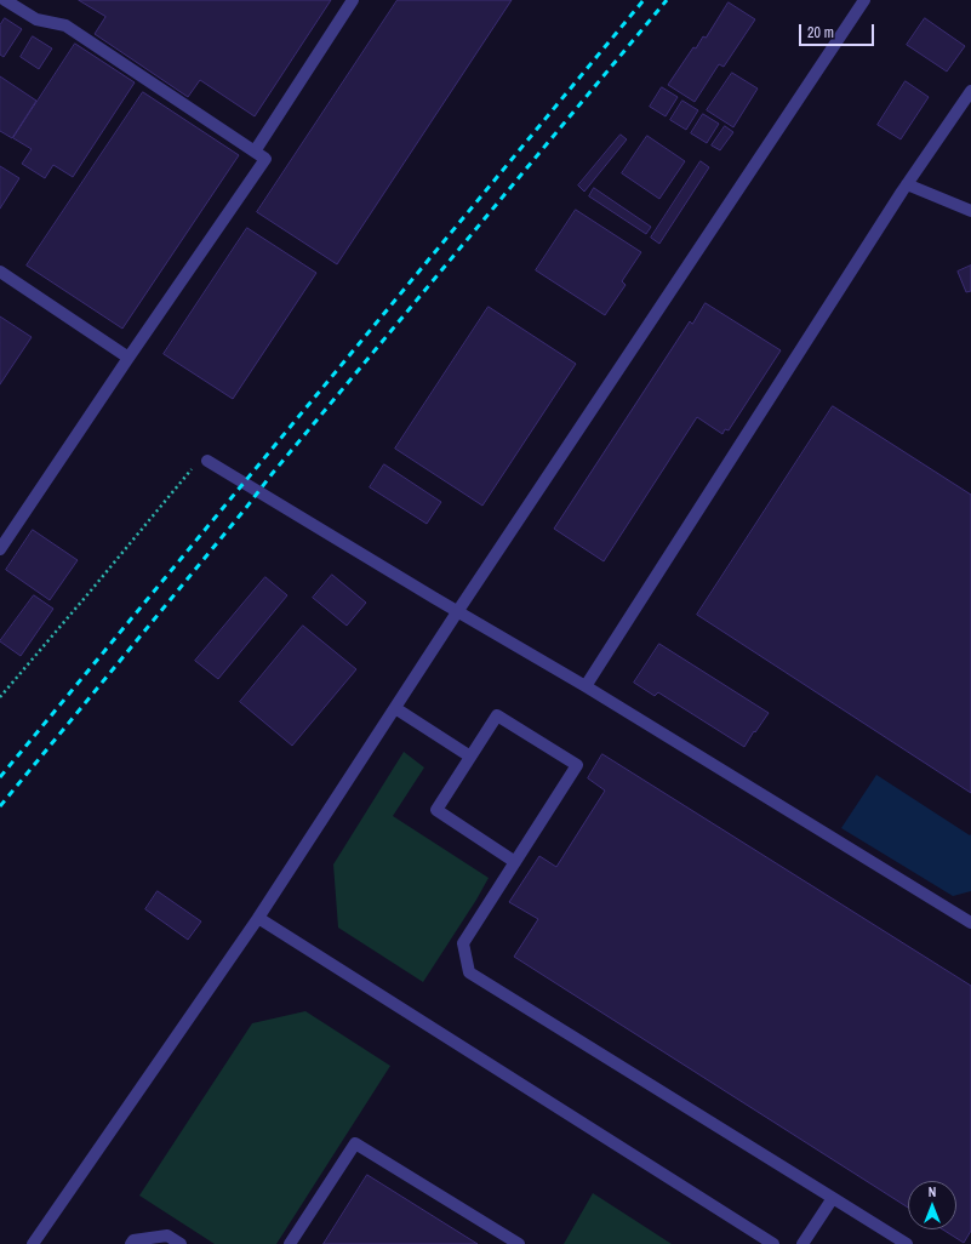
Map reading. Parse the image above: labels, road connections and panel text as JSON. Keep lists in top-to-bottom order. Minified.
{"scale_bar":"20 m","north":"top"}
